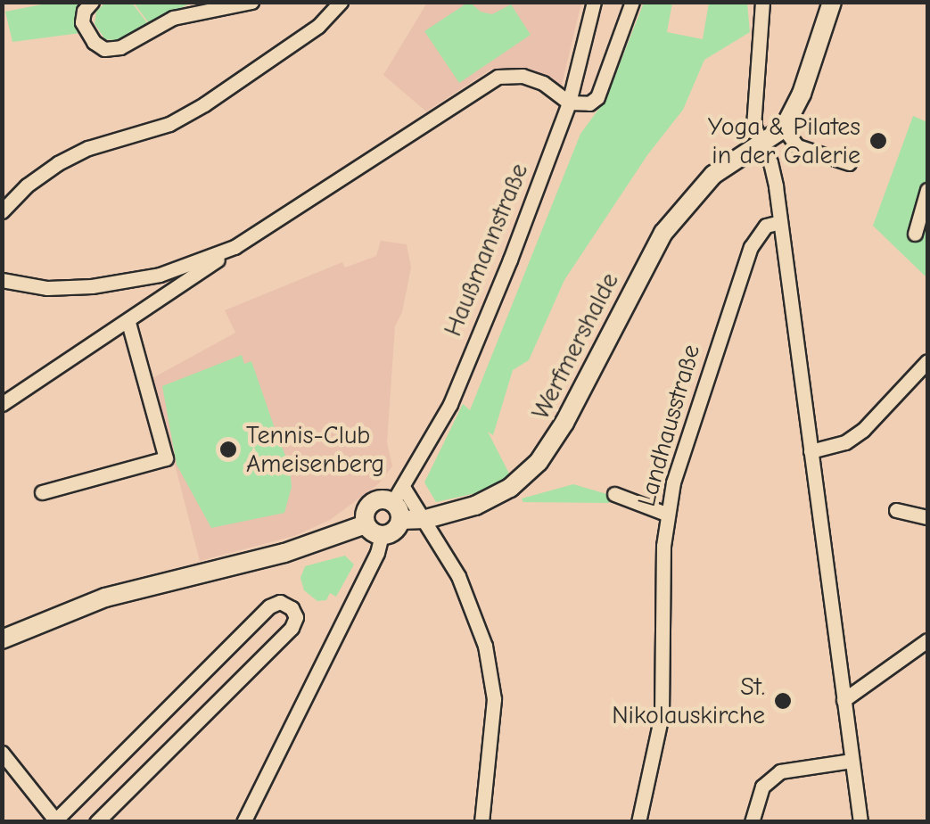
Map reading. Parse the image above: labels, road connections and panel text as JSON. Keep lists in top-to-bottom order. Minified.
{"streets":{"street":["Haußmannstraße","Werfmershalde","Landhausstraße"]},"crossings":[["Haußmannstraße","Werfmershalde"]],"places":["Yoga & Pilates in der Galerie","Tennis-Club Ameisenberg","St. Nikolauskirche"]}
